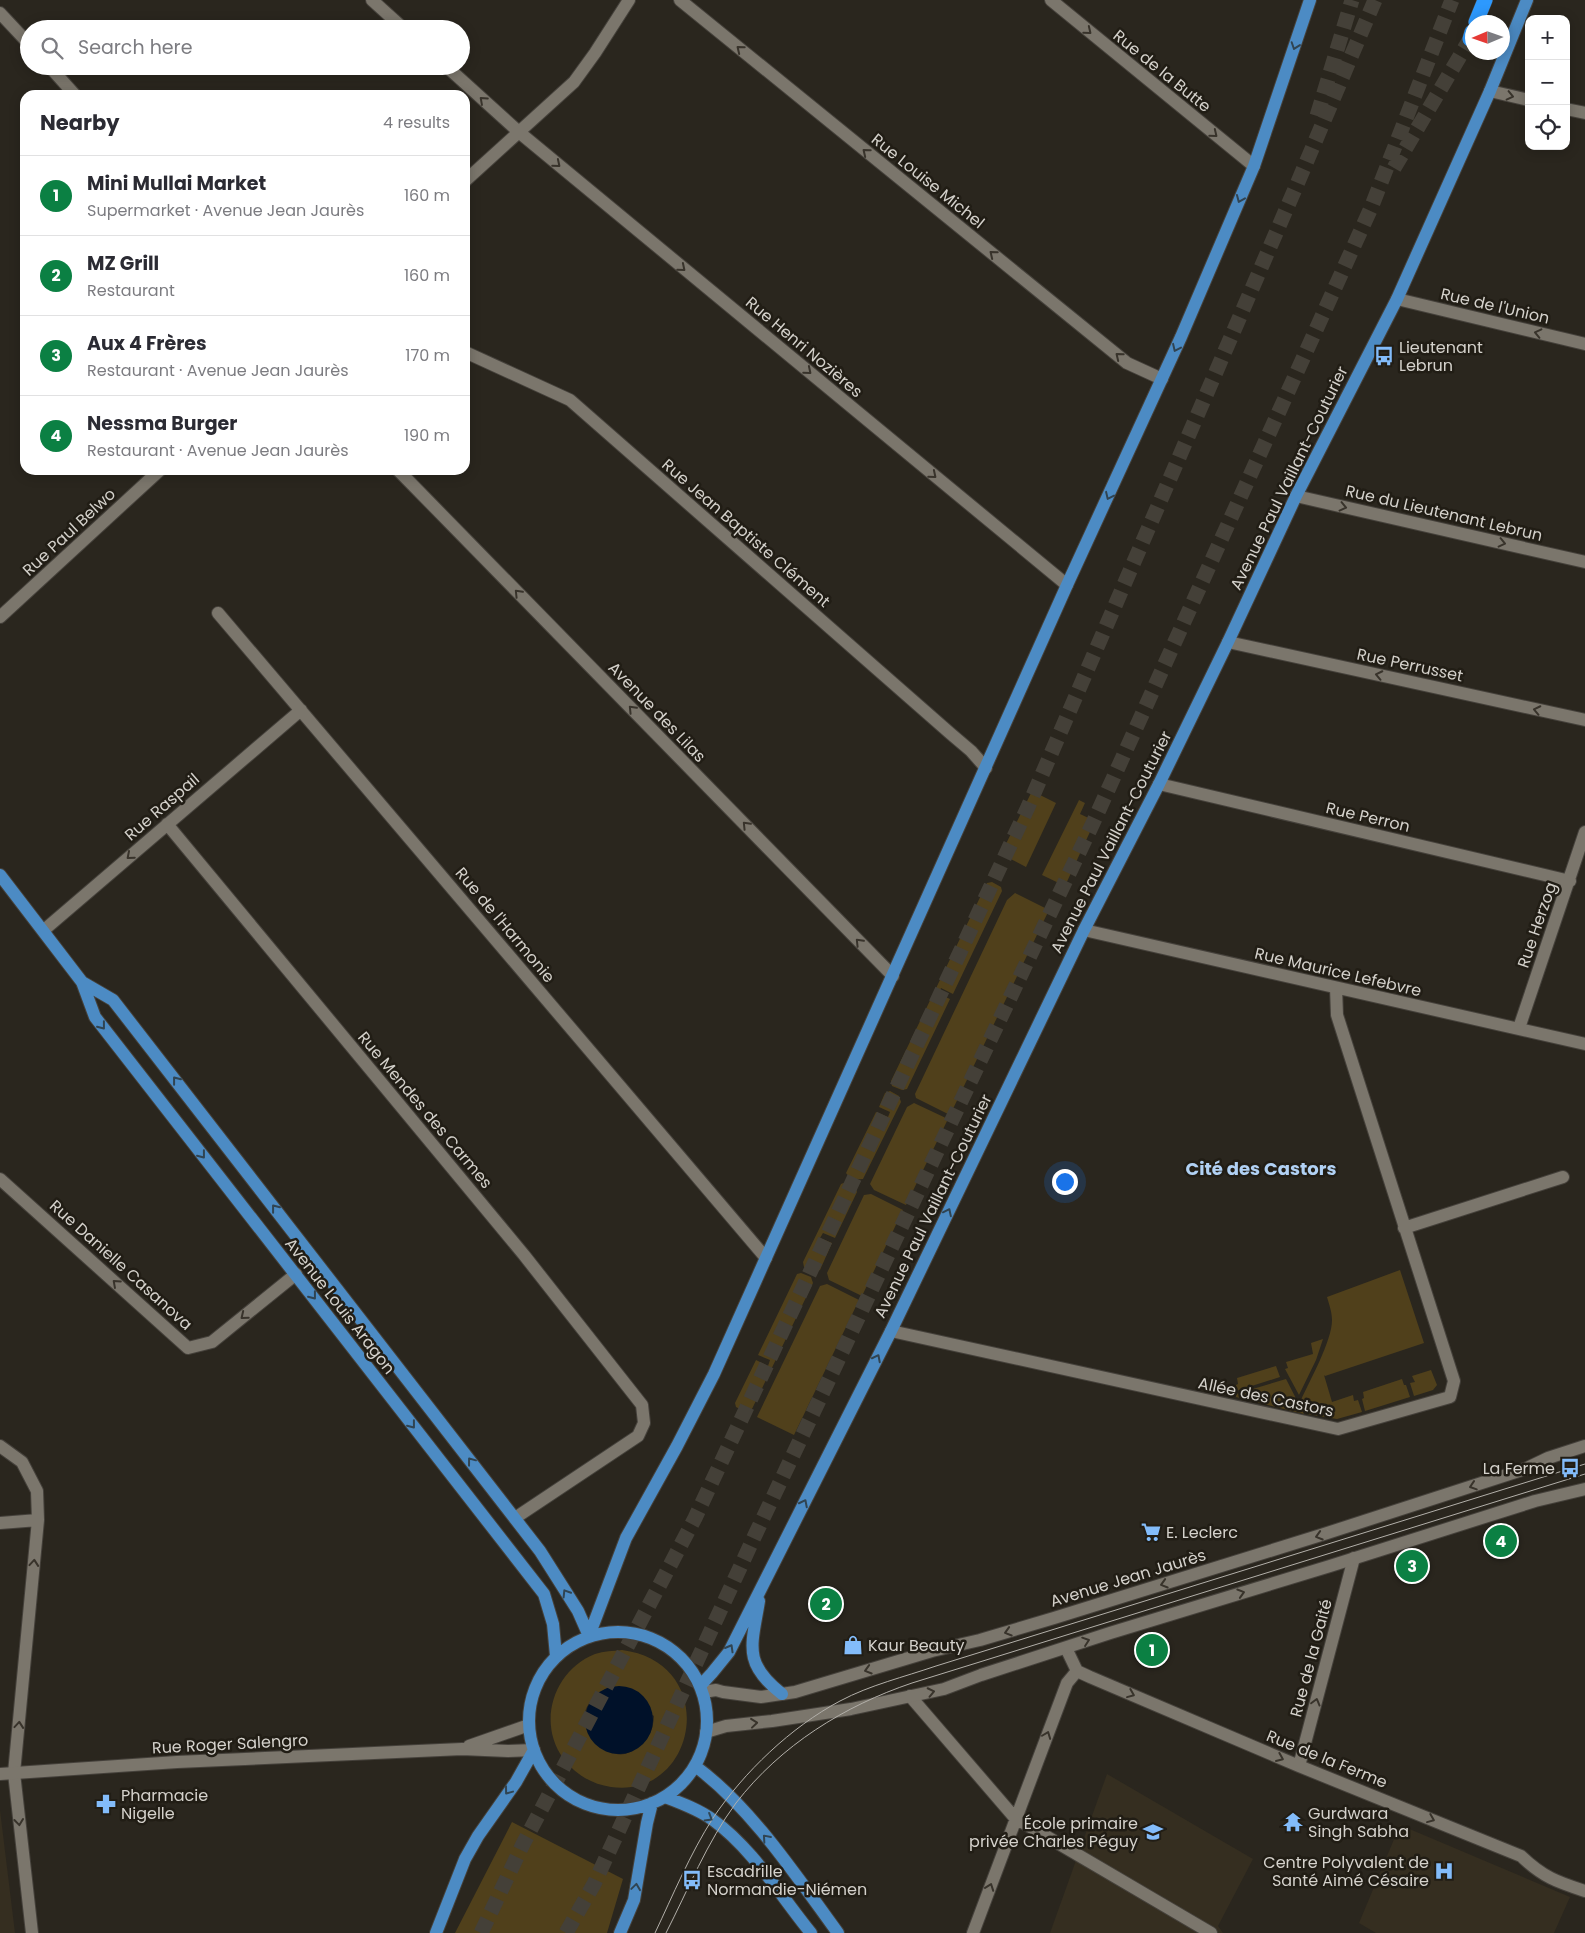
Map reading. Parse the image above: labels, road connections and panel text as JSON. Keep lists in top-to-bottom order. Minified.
{"streets":{"main road":["Avenue Paul Vaillant-Couturier","Avenue Louis Aragon"],"street":["Rue de la Butte","Rue Louise Michel","Rue de l'Union","Rue Henri Nozières","Rue du Lieutenant Lebrun","Rue Paul Belwo","Rue Jean Baptiste Clément","Rue Perrusset","Avenue des Lilas","Rue Raspail","Rue Perron","Rue de l'Harmonie","Rue Herzog","Rue Maurice Lefebvre","Rue Mendes des Carmes","Rue Danielle Casanova","Allée des Castors","Avenue Jean Jaurès","Rue de la Gaité","Rue Roger Salengro","Rue de la Ferme"]},"crossings":[["Rue de l'Union","Avenue Paul Vaillant-Couturier"],["Avenue Paul Vaillant-Couturier","Rue du Lieutenant Lebrun"],["Avenue Paul Vaillant-Couturier","Rue Perrusset"],["Avenue Paul Vaillant-Couturier","Rue Perron"],["Avenue Paul Vaillant-Couturier","Rue Maurice Lefebvre"],["Avenue Paul Vaillant-Couturier","Avenue Louis Aragon"],["Avenue Paul Vaillant-Couturier","Allée des Castors"],["Avenue Paul Vaillant-Couturier","Avenue Jean Jaurès"],["Avenue Paul Vaillant-Couturier","Rue Roger Salengro"],["Rue Raspail","Rue de l'Harmonie"],["Rue Raspail","Rue Mendes des Carmes"],["Rue Raspail","Avenue Louis Aragon"],["Rue Perron","Rue Herzog"],["Rue Herzog","Rue Maurice Lefebvre"],["Rue Maurice Lefebvre","Allée des Castors"],["Rue Mendes des Carmes","Avenue Louis Aragon"],["Rue Danielle Casanova","Avenue Louis Aragon"],["Avenue Louis Aragon","Avenue Jean Jaurès"],["Avenue Louis Aragon","Rue Roger Salengro"],["Avenue Jean Jaurès","Rue Roger Salengro"],["Rue de la Gaité","Rue de la Ferme"]],"one_way":["Rue de la Butte","Rue Louise Michel","Rue de l'Union","Avenue Paul Vaillant-Couturier","Rue du Lieutenant Lebrun","Rue Perrusset","Avenue des Lilas","Rue Raspail","Rue Danielle Casanova","Rue de la Gaité","Rue de la Ferme"],"districts":["Cité des Castors"],"places":{"bus stop":["Lieutenant Lebrun","La Ferme","Escadrille Normandie-Niémen"],"supermarket":["E. Leclerc"],"shop":["Kaur Beauty"],"pharmacy":["Pharmacie Nigelle"],"temple":["Gurdwara Singh Sabha"],"school or university":["École primaire privée Charles Péguy"],"hospital":["Centre Polyvalent de Santé Aimé Césaire"]},"north":"left","page":{"map_buttons":["+","−"],"search":"Search here","heading":["Nearby","4 results"],"list":[{"mark":"1","name":"Mini Mullai Market","note":"Supermarket · Avenue Jean Jaurès","value":"160 m"},{"mark":"2","name":"MZ Grill","note":"Restaurant","value":"160 m"},{"mark":"3","name":"Aux 4 Frères","note":"Restaurant · Avenue Jean Jaurès","value":"170 m"},{"mark":"4","name":"Nessma Burger","note":"Restaurant · Avenue Jean Jaurès","value":"190 m"}],"pins":["4","3","2","1"]}}
